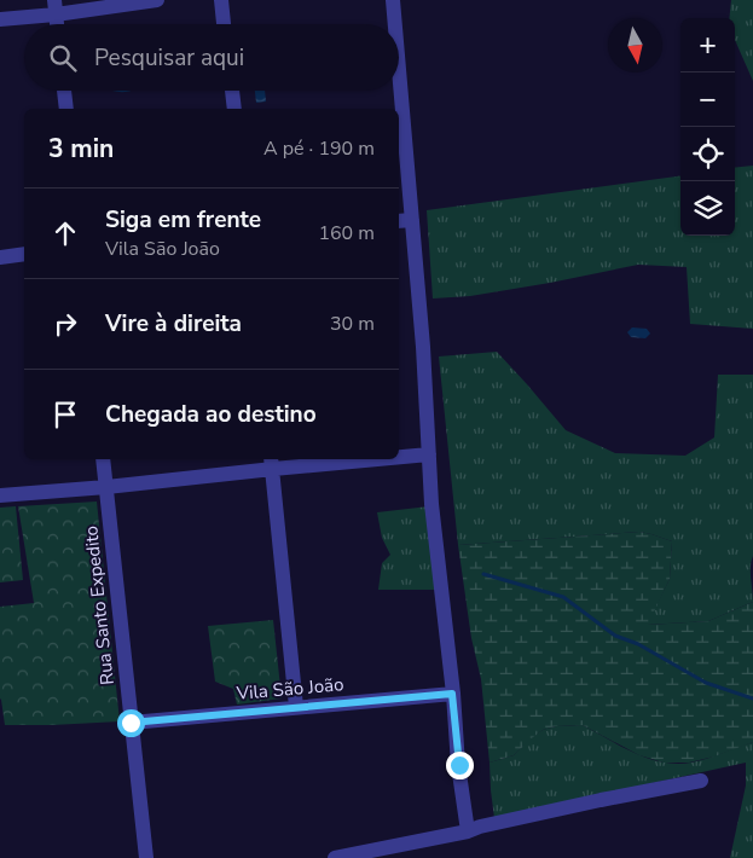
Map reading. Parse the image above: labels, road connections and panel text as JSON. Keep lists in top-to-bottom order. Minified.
{"streets":{"street":["Rua Santo Expedito","Vila São João"]},"crossings":[["Rua Santo Expedito","Vila São João"]],"north":"bottom","page":{"map_buttons":["+","−"],"search":"Pesquisar aqui","heading":["3 min","A pé · 190 m"],"list":[["Siga em frente","Vila São João","160 m"],["Vire à direita","30 m"],"Chegada ao destino"]}}
